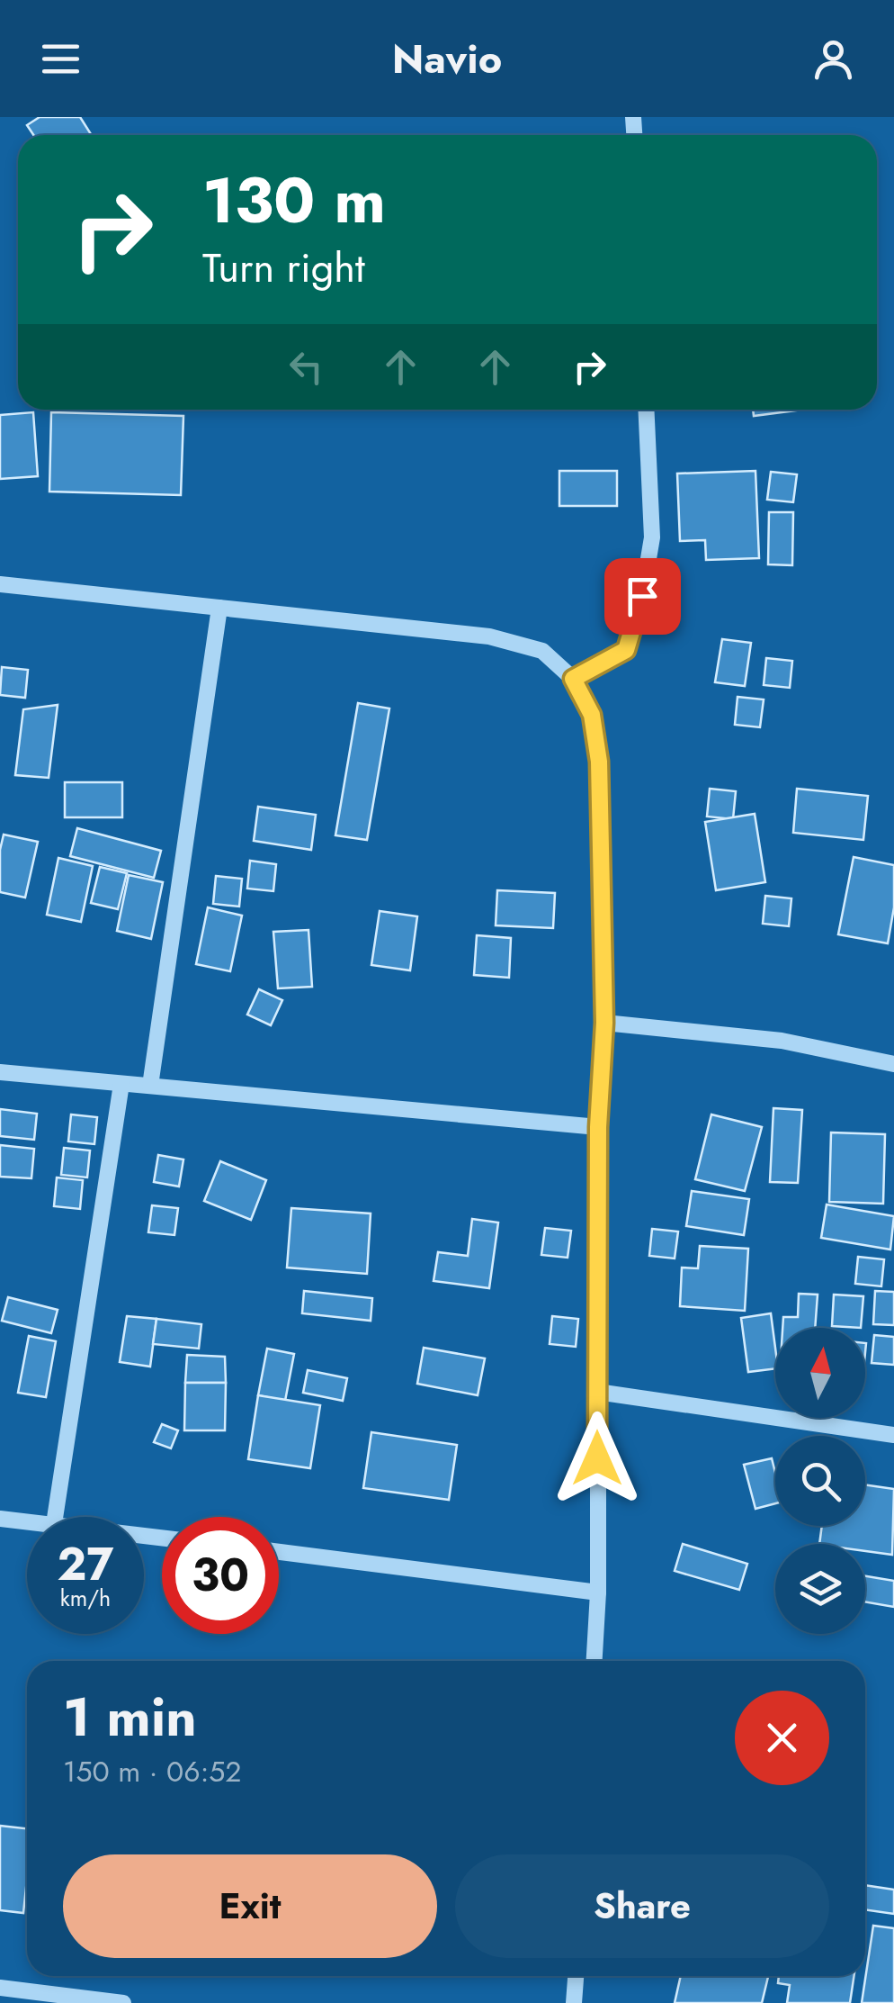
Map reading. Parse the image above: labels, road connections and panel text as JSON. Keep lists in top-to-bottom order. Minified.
{"north":"top","page":{"header":"Navio","turn":["130 m","Turn right"],"speed":"27 km/h","limit":"30","heading":["1 min","150 m · 06:52"],"buttons":["Exit","Share"]}}
